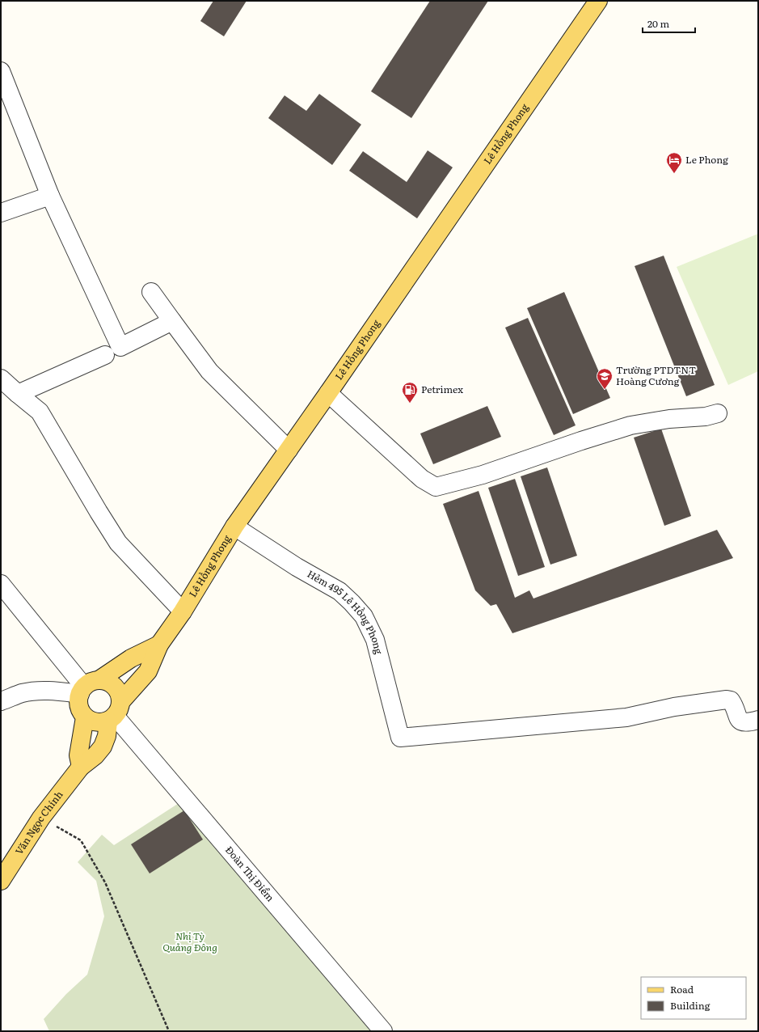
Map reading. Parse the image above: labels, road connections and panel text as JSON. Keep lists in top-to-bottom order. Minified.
{"streets":{"main road":["Lê Hồng Phong","Văn Ngọc Chính"],"street":["Hẻm 495 Lê Hồng Phong","Đoàn Thị Điểm"]},"crossings":[["Lê Hồng Phong","Hẻm 495 Lê Hồng Phong"],["Lê Hồng Phong","Văn Ngọc Chính"],["Lê Hồng Phong","Đoàn Thị Điểm"],["Văn Ngọc Chính","Đoàn Thị Điểm"]],"parks":["Nhị Tỳ Quảng Đông"],"places":{"hotel":["Le Phong"],"school or university":["Trường PTDTNT Hoàng Cương"],"fuel station":["Petrimex"]},"legend":["Road","Building"],"scale_bar":"20 m"}
